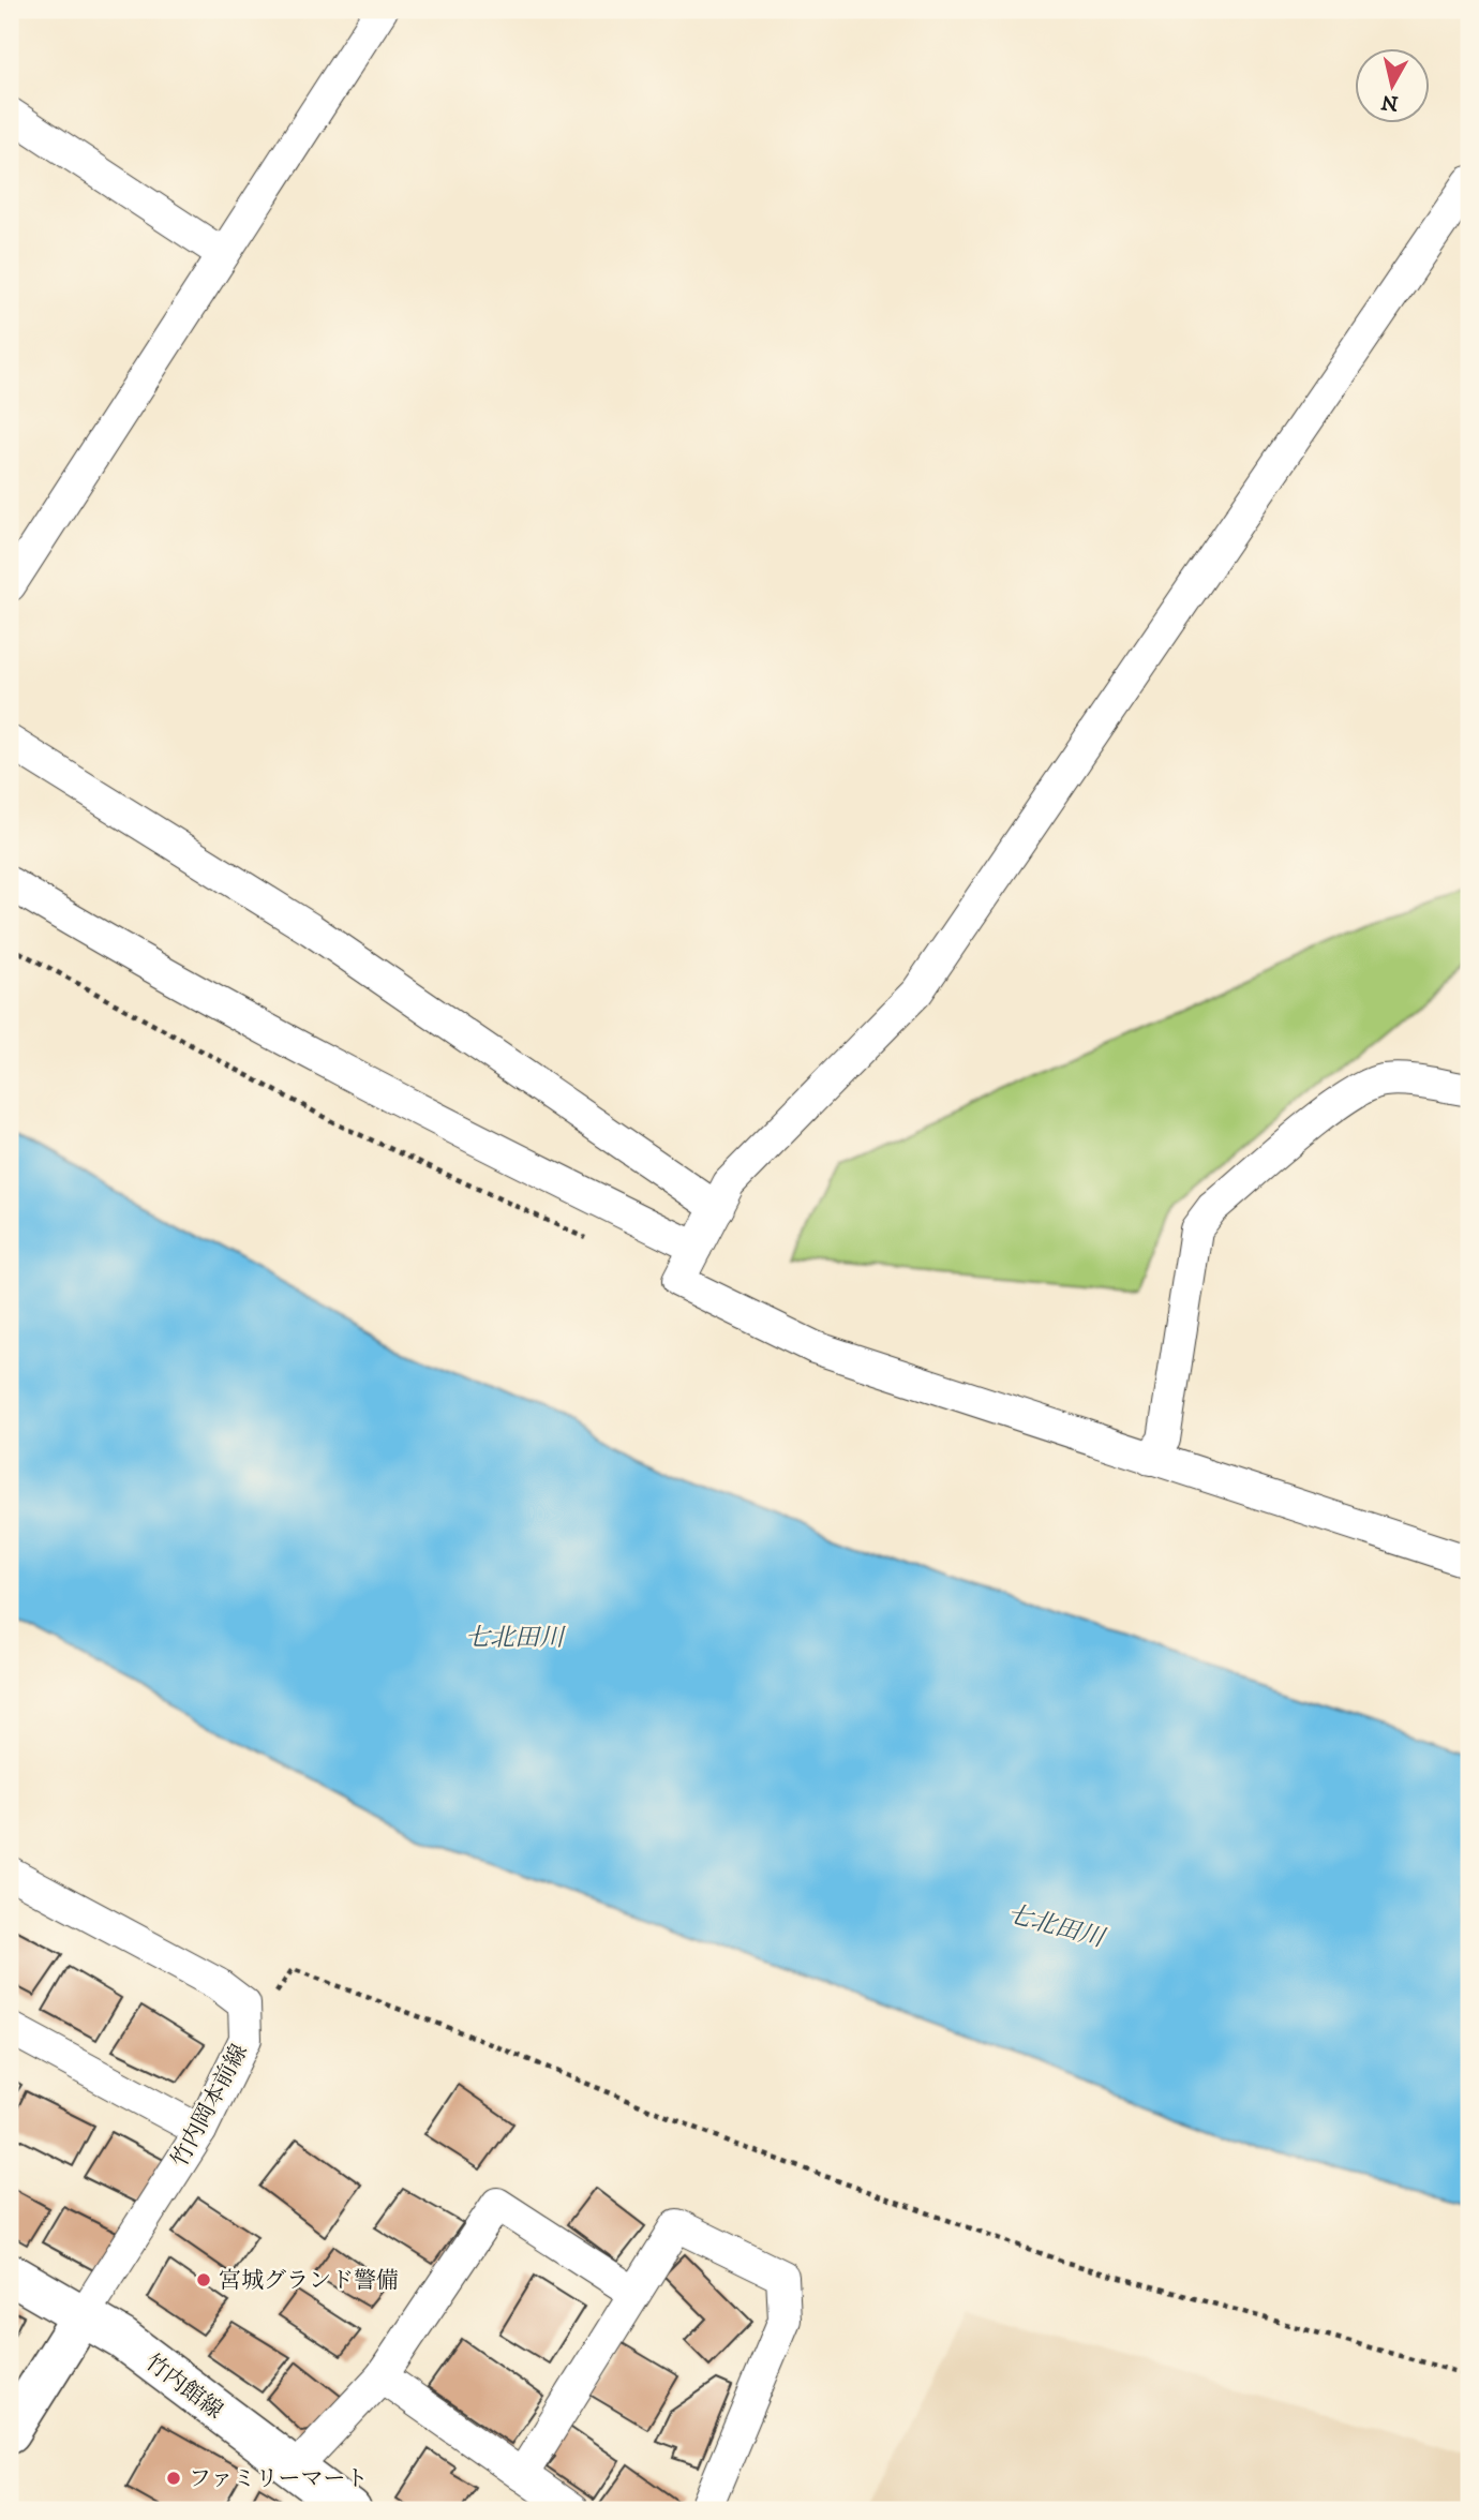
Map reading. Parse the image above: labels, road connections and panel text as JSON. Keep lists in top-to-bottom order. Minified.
{"streets":{"street":["竹内岡本前線","竹内館線"]},"crossings":[["竹内岡本前線","竹内館線"]],"water":["七北田川"],"places":["宮城グランド警備","ファミリーマート"],"north":"bottom"}
